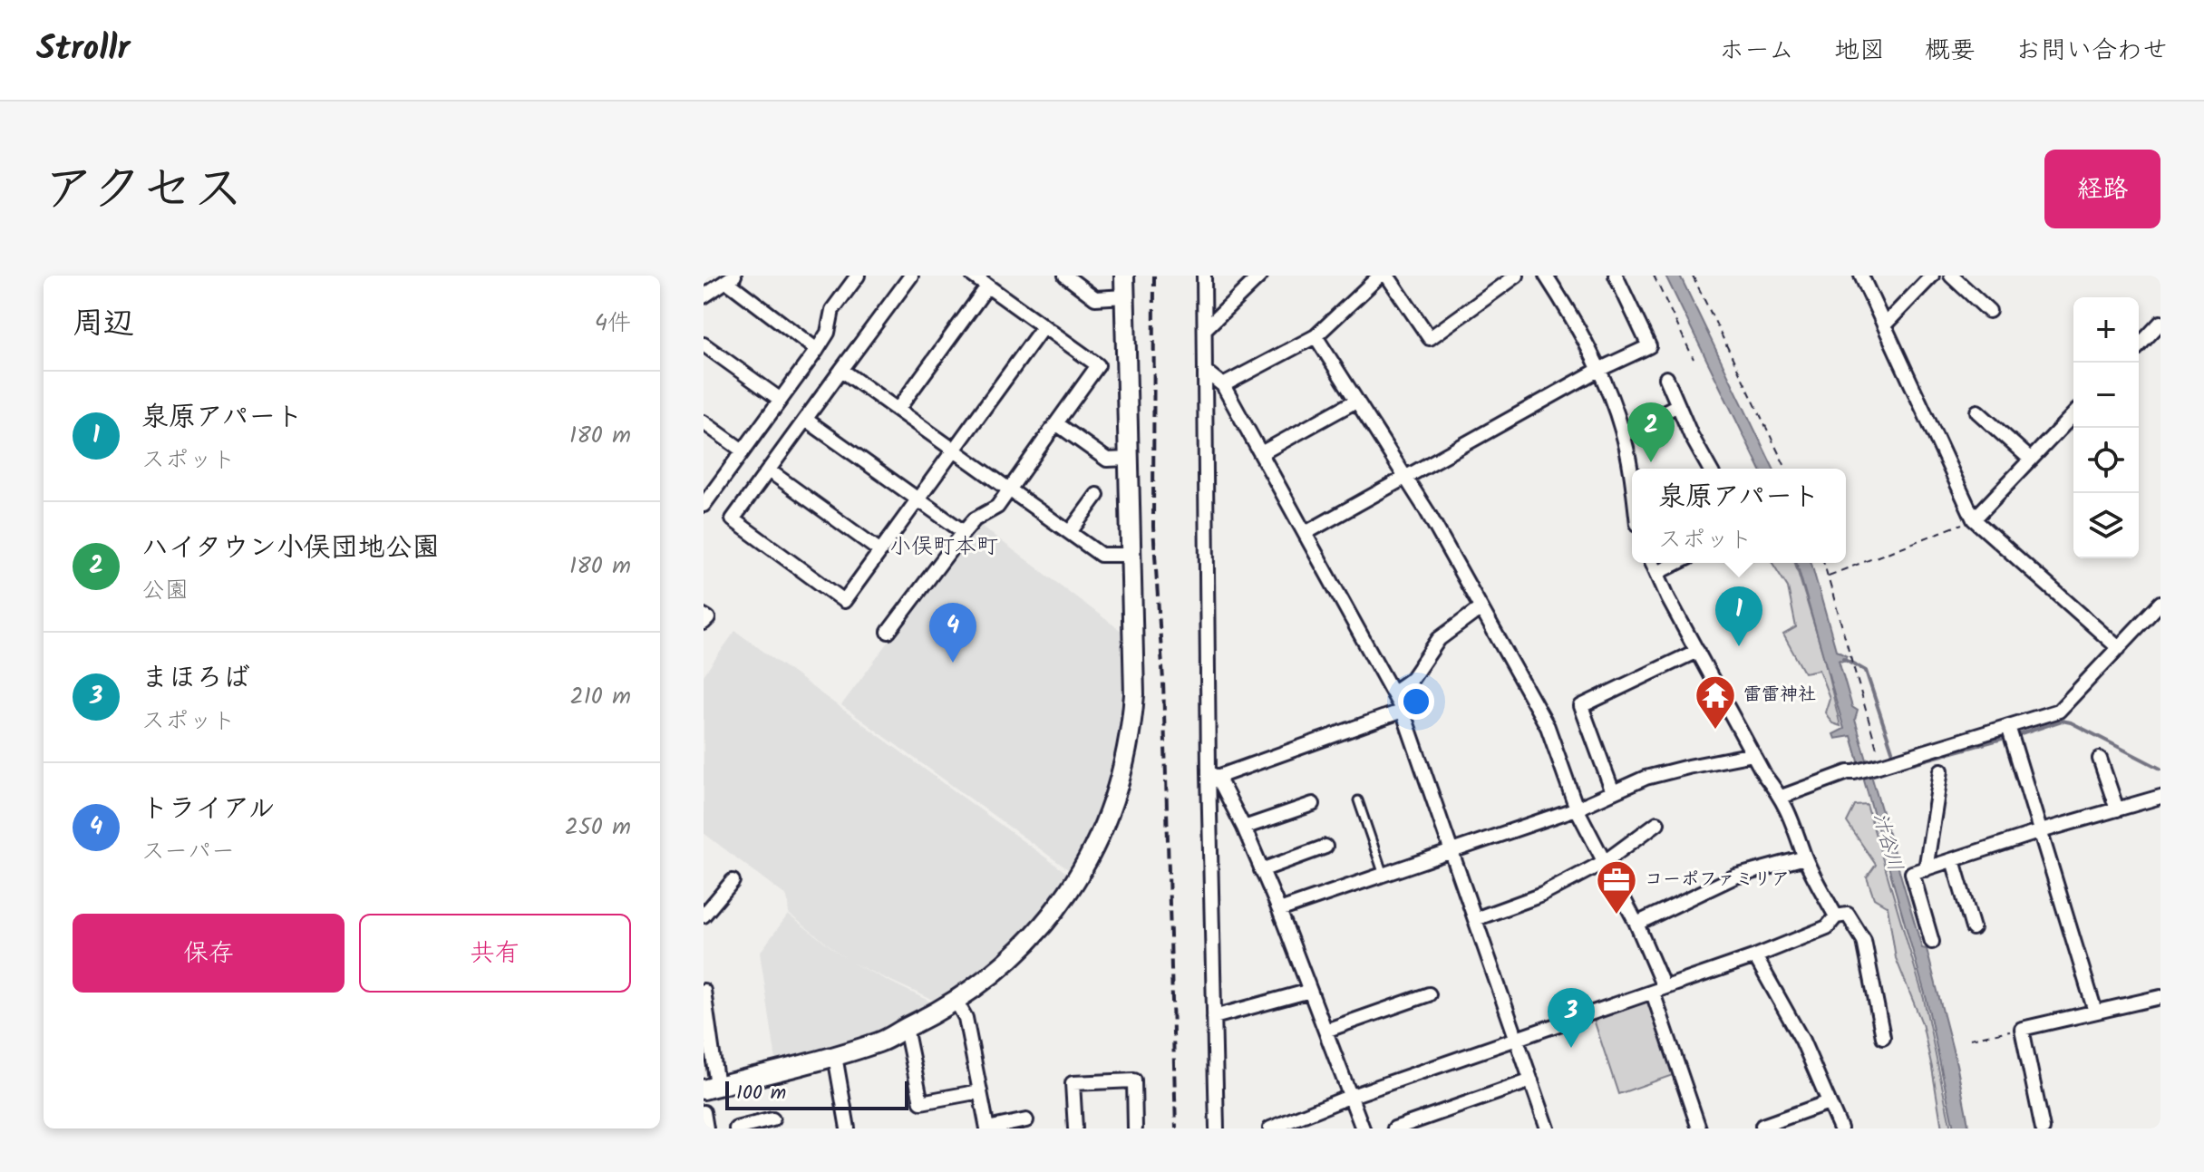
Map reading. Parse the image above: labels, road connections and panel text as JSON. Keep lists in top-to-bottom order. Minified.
{"districts":["小俣町本町"],"water":["汁谷川"],"places":{"temple":["雷雷神社"],"office":["コーポファミリア"]},"scale_bar":"100 m","page":{"header":"Strollr","nav":["ホーム","地図","概要","お問い合わせ"],"title":"アクセス","buttons":["経路",["保存","共有"]],"heading":["周辺","4件"],"map_buttons":["+","−"],"list":[{"mark":"1","name":"泉原アパート","note":"スポット","value":"180 m"},{"mark":"2","name":"ハイタウン小俣団地公園","note":"公園","value":"180 m"},{"mark":"3","name":"まほろば","note":"スポット","value":"210 m"},{"mark":"4","name":"トライアル","note":"スーパー","value":"250 m"}],"pins":["2","1","4","3"],"popup":["泉原アパート","スポット"],"scale":"100 m"}}
